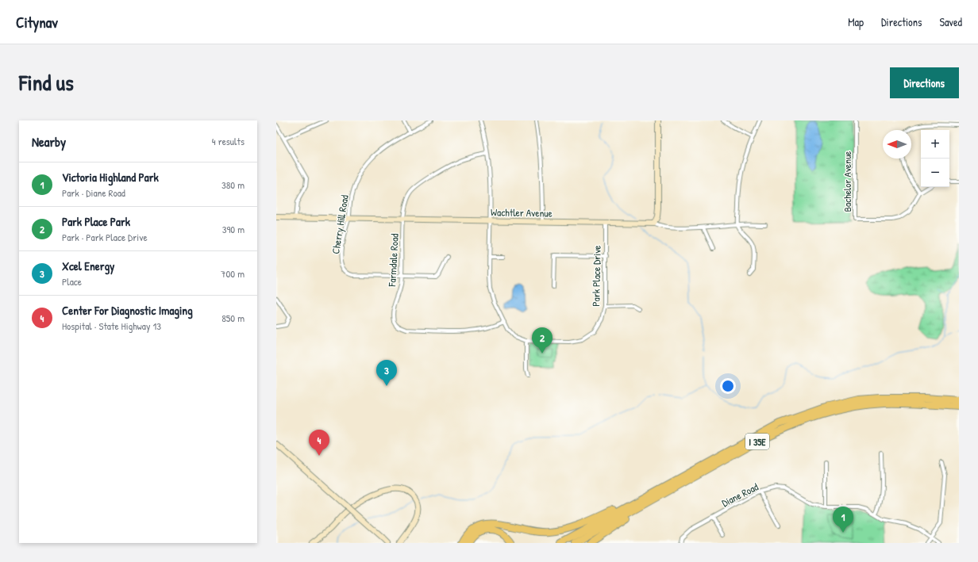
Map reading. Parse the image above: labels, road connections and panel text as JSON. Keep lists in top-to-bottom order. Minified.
{"streets":{"highway":["I 35E"],"street":["Bachelor Avenue","Wachtler Avenue","Cherry Hill Road","Farmdale Road","Park Place Drive","Diane Road"]},"crossings":[["Wachtler Avenue","Cherry Hill Road"],["Wachtler Avenue","Farmdale Road"],["Wachtler Avenue","Park Place Drive"],["Cherry Hill Road","Farmdale Road"],["Farmdale Road","Park Place Drive"]],"north":"left","page":{"header":"Citynav","nav":["Map","Directions","Saved"],"title":"Find us","buttons":"Directions","heading":["Nearby","4 results"],"map_buttons":["+","−"],"list":[{"mark":"1","name":"Victoria Highland Park","note":"Park · Diane Road","value":"380 m"},{"mark":"2","name":"Park Place Park","note":"Park · Park Place Drive","value":"390 m"},{"mark":"3","name":"Xcel Energy","note":"Place","value":"700 m"},{"mark":"4","name":"Center For Diagnostic Imaging","note":"Hospital · State Highway 13","value":"850 m"}],"pins":["2","3","4","1"]}}
